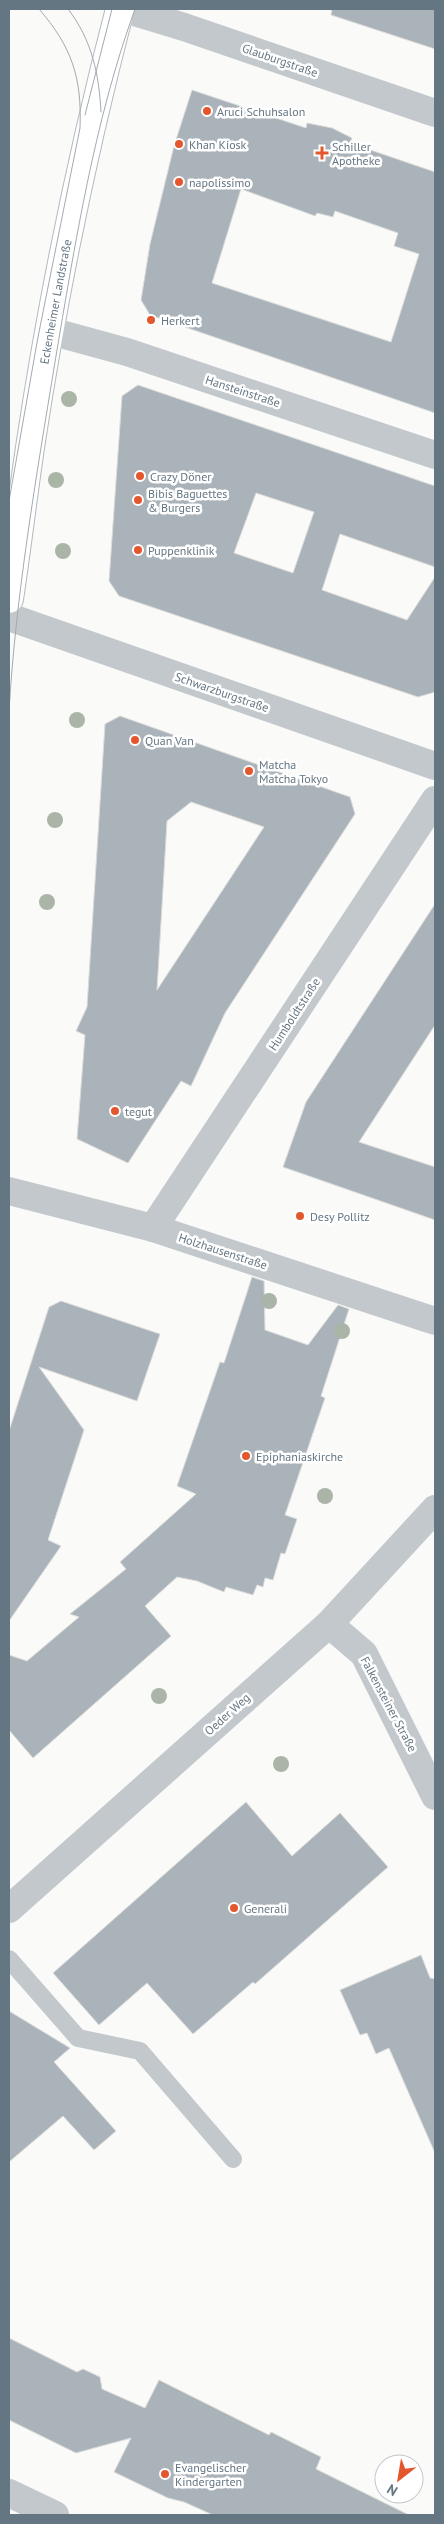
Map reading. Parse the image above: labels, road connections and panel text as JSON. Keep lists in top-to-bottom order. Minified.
{"streets":{"main road":["Eckenheimer Landstraße"],"street":["Glauburgstraße","Hansteinstraße","Schwarzburgstraße","Humboldtstraße","Holzhausenstraße","Falkensteiner Straße","Oeder Weg"]},"crossings":[["Eckenheimer Landstraße","Hansteinstraße"],["Humboldtstraße","Holzhausenstraße"],["Falkensteiner Straße","Oeder Weg"]],"places":{"other":["Aruci Schuhsalon","Khan Kiosk","napolissimo","Herkert","Crazy Döner","Bibis Baguettes & Burgers","Puppenklinik","Quan Van","Matcha Matcha Tokyo","tegut","Desy Pollitz","Epiphaniaskirche","Generali","Evangelischer Kindergarten"],"health":["Schiller Apotheke"]},"north":"bottom left"}
